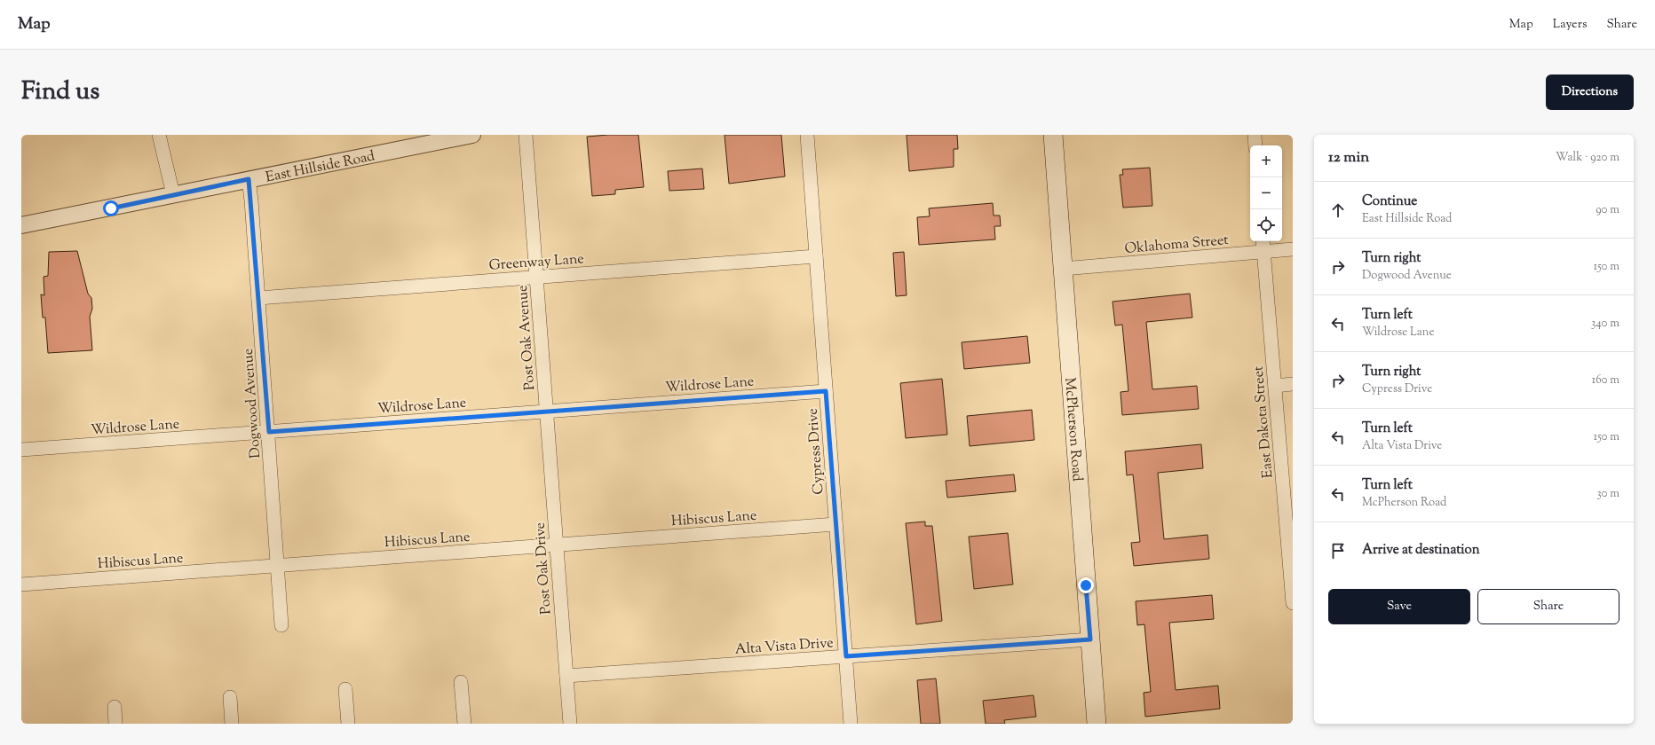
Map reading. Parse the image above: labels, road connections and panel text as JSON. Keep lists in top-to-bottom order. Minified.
{"streets":{"main road":["McPherson Road"],"street":["East Hillside Road","Oklahoma Street","Greenway Lane","Post Oak Avenue","Wildrose Lane","Dogwood Avenue","East Dakota Street","Cypress Drive","Hibiscus Lane","Post Oak Drive","Alta Vista Drive"]},"crossings":[["East Hillside Road","Dogwood Avenue"],["Oklahoma Street","East Dakota Street"],["Oklahoma Street","McPherson Road"],["Greenway Lane","Post Oak Avenue"],["Greenway Lane","Dogwood Avenue"],["Greenway Lane","Cypress Drive"],["Post Oak Avenue","Wildrose Lane"],["Post Oak Avenue","Post Oak Drive"],["Wildrose Lane","Dogwood Avenue"],["Wildrose Lane","Cypress Drive"],["Wildrose Lane","Post Oak Drive"],["Dogwood Avenue","Hibiscus Lane"],["McPherson Road","Alta Vista Drive"],["Cypress Drive","Hibiscus Lane"],["Cypress Drive","Alta Vista Drive"],["Hibiscus Lane","Post Oak Drive"],["Post Oak Drive","Alta Vista Drive"]],"page":{"header":"Map","nav":["Map","Layers","Share"],"title":"Find us","buttons":["Directions",["Save","Share"]],"heading":["12 min","Walk · 920 m"],"map_buttons":["+","−"],"list":[["Continue","East Hillside Road","90 m"],["Turn right","Dogwood Avenue","150 m"],["Turn left","Wildrose Lane","340 m"],["Turn right","Cypress Drive","160 m"],["Turn left","Alta Vista Drive","150 m"],["Turn left","McPherson Road","30 m"],"Arrive at destination"]}}
